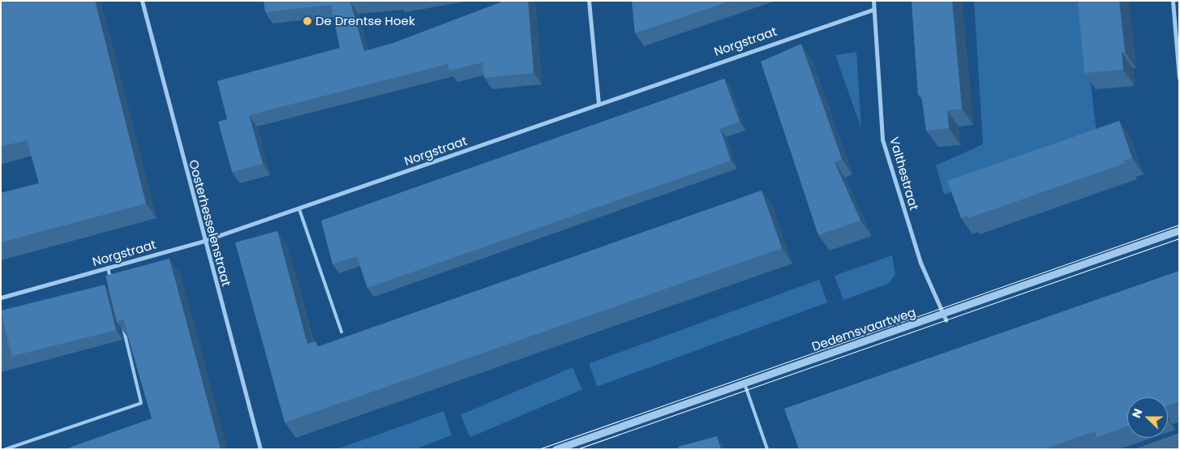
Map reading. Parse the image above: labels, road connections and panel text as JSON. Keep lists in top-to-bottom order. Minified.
{"streets":{"street":["Norgstraat","Valthestraat","Oosterhesselenstraat","Dedemsvaartweg"]},"crossings":[["Norgstraat","Valthestraat"],["Norgstraat","Oosterhesselenstraat"],["Valthestraat","Dedemsvaartweg"]],"places":["De Drentse Hoek"],"north":"left"}
